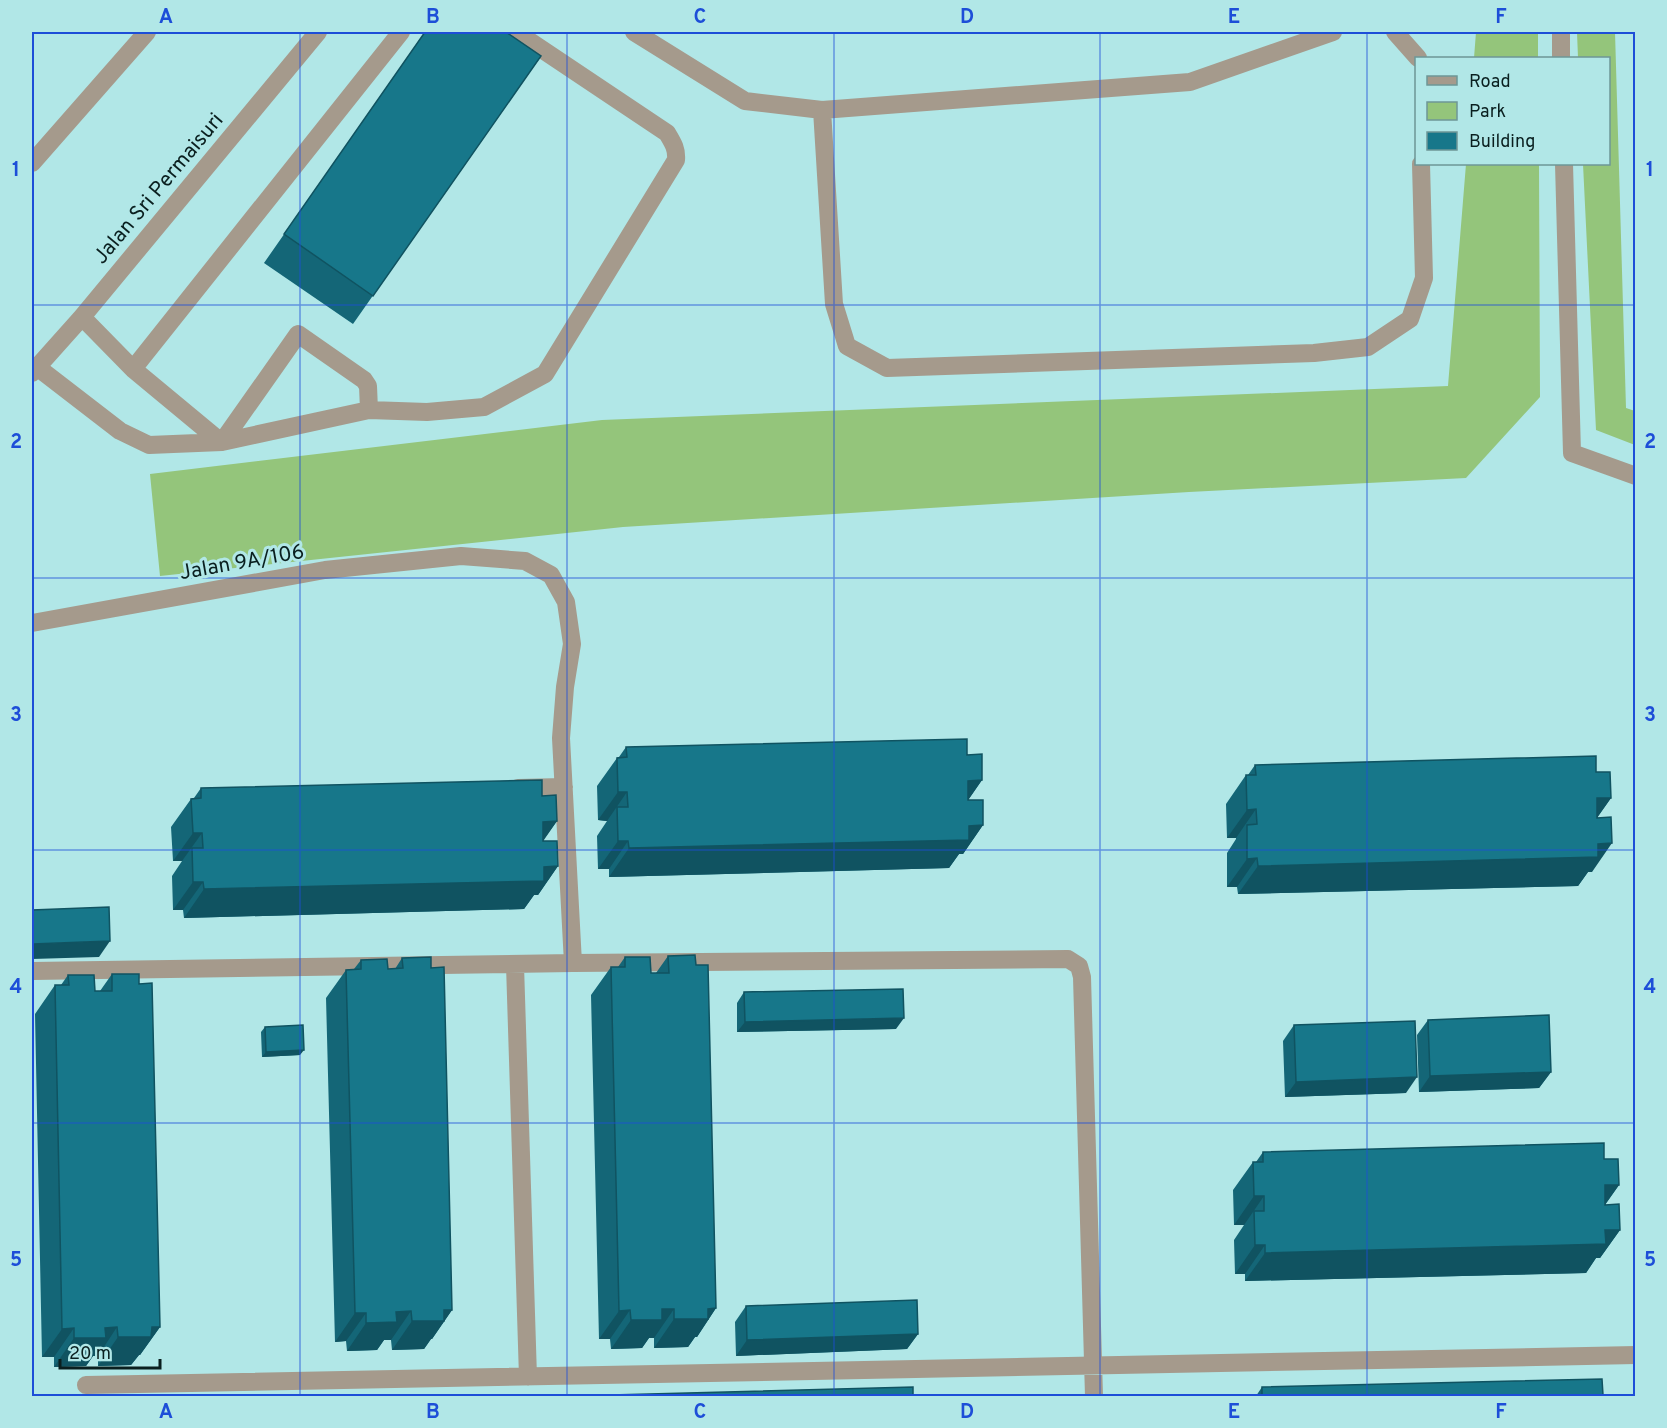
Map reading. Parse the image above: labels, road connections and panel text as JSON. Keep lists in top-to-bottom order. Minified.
{"streets":{"street":["Jalan Sri Permaisuri","Jalan 9A/106"]},"legend":["Road","Park","Building"],"scale_bar":"20 m","grid":{"columns":["A","B","C","D","E","F"],"rows":["1","2","3","4","5"]}}
